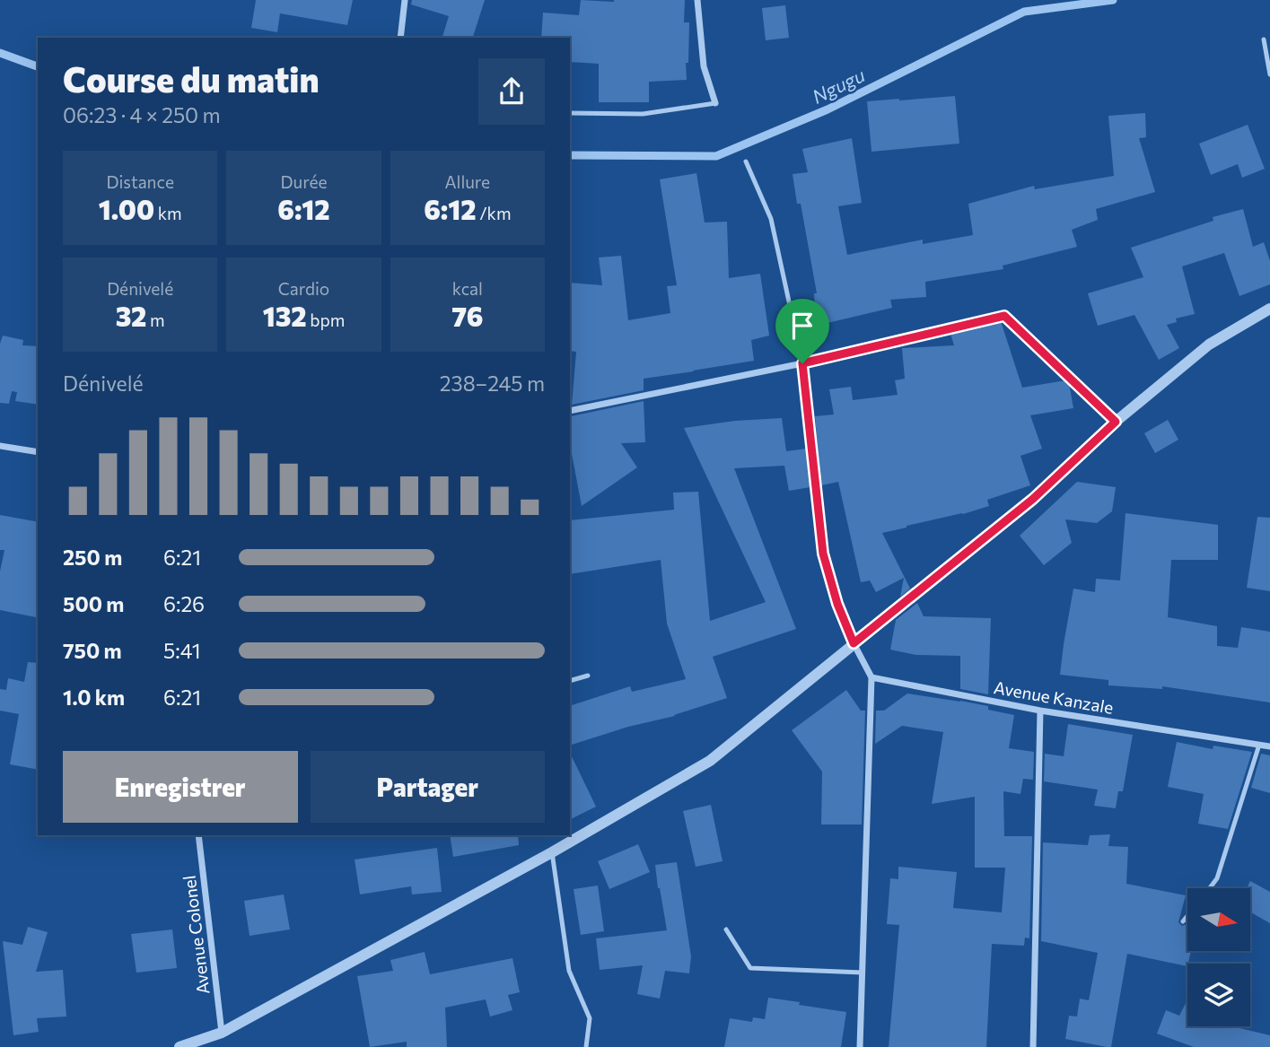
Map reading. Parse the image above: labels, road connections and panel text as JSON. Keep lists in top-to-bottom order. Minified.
{"streets":{"street":["Avenue Kanzale","Avenue Colonel"]},"water":["Ngugu"],"north":"right","page":{"heading":["Course du matin","06:23 · 4 × 250 m"],"stats":[["Distance","1.00 km"],["Durée","6:12"],["Allure","6:12 /km"],["Dénivelé","32 m"],["Cardio","132 bpm"],["kcal","76"]],"chart":["Dénivelé","238–245 m"],"list":[{"name":"250 m","note":"6:21"},{"name":"500 m","note":"6:26"},{"name":"750 m","note":"5:41"},{"name":"1.0 km","note":"6:21"}],"buttons":["Enregistrer","Partager"]}}
